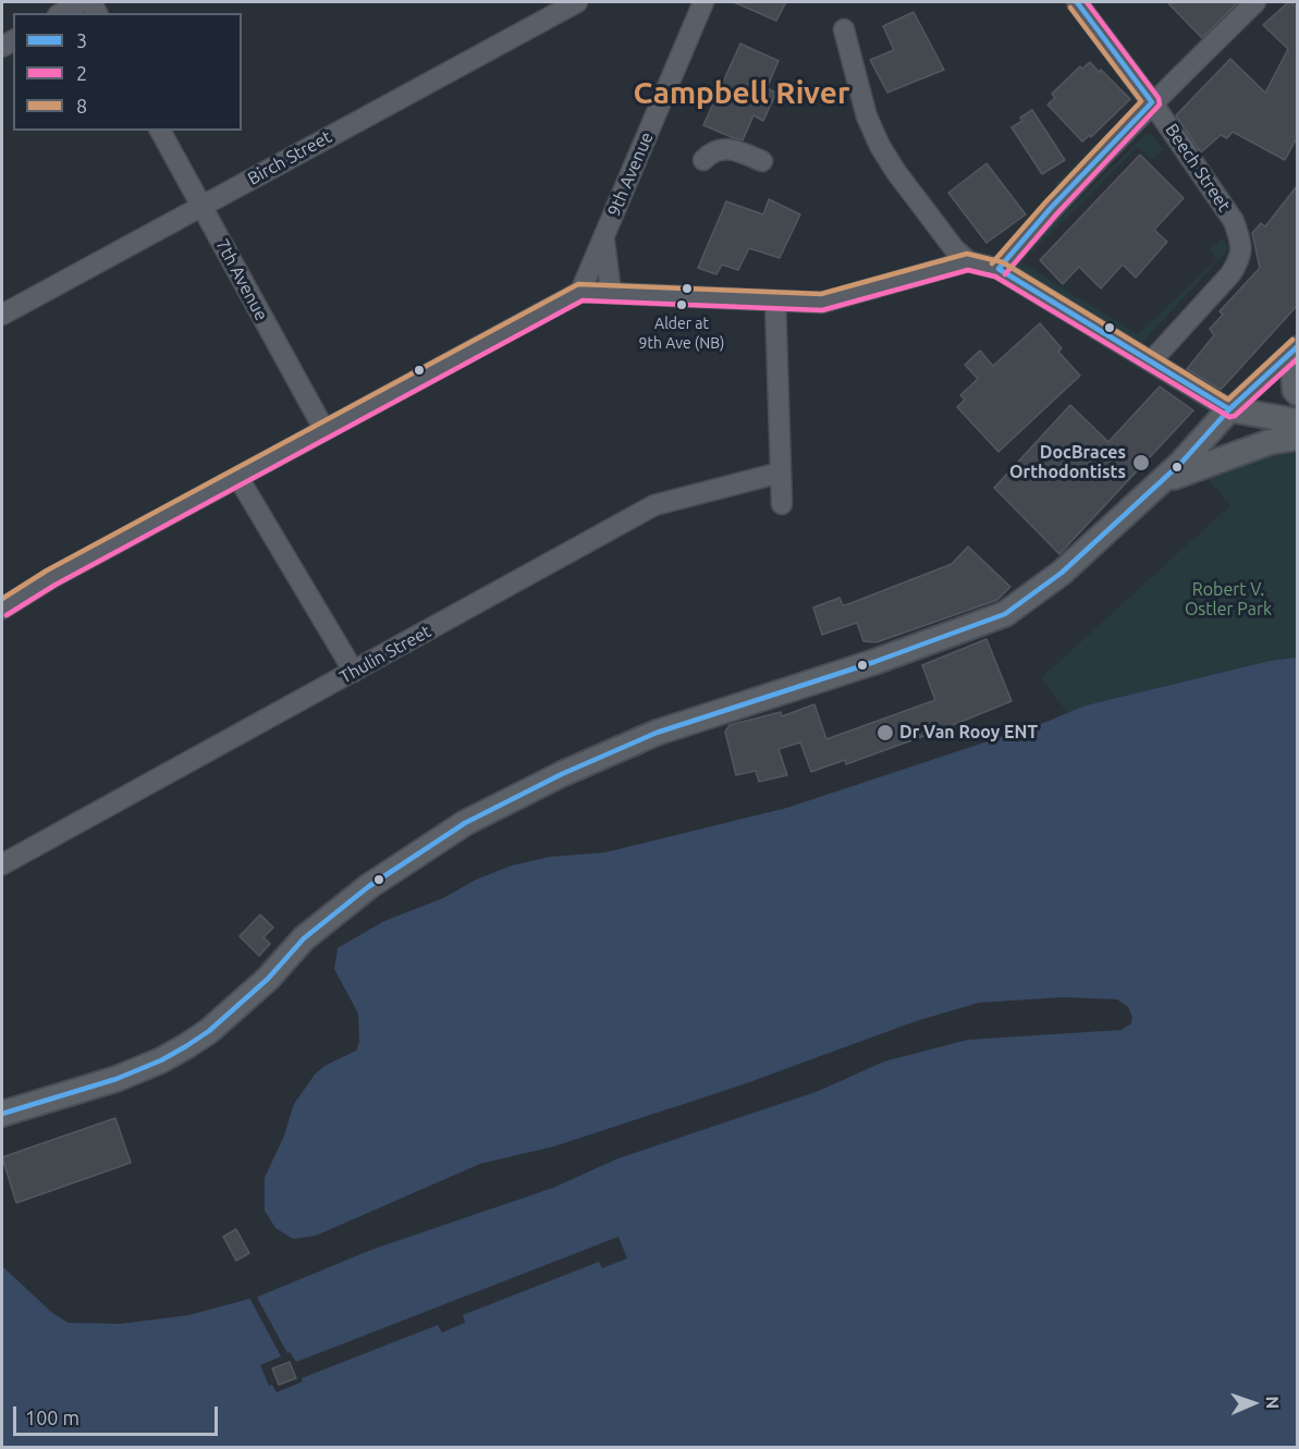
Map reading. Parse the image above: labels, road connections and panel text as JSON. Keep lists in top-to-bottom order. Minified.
{"streets":{"street":["Birch Street","Beech Street","9th Avenue","7th Avenue","Thulin Street"]},"crossings":[["Birch Street","7th Avenue"]],"districts":["Campbell River"],"parks":["Robert V. Ostler Park"],"places":["Alder at 9th Ave (NB)","DocBraces Orthodontists","Dr Van Rooy ENT"],"lines":["transit line 3","transit line 2","transit line 8"],"legend":["3","2","8"],"scale_bar":"100 m","north":"right"}
